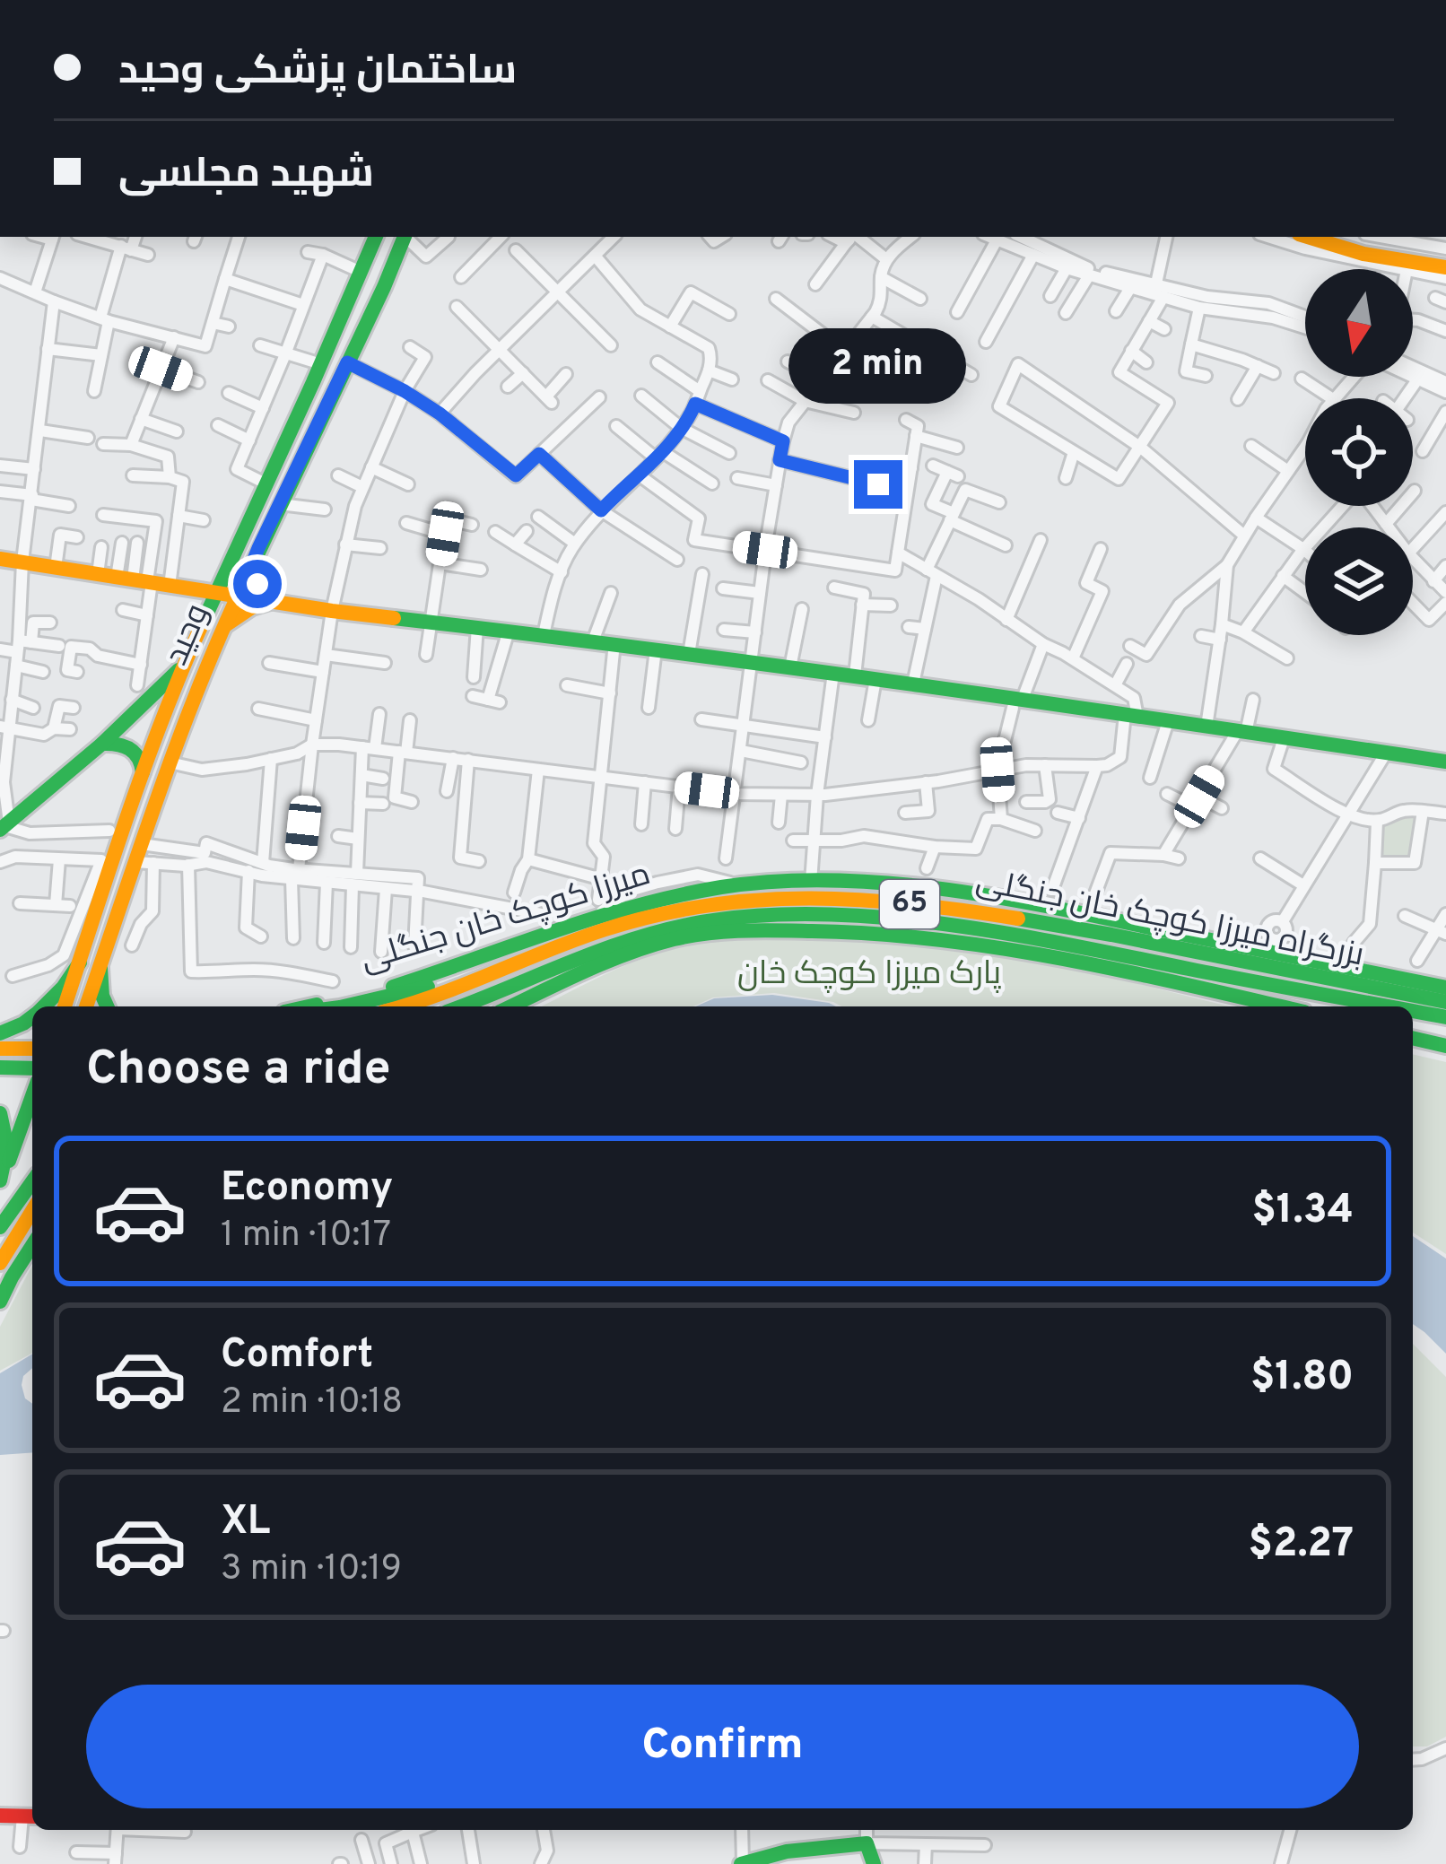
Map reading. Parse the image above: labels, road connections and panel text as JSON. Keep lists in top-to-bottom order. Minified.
{"streets":{"main road":["وحید","65","میرزا کوچک خان جنگلی","بزرگراه میرزا کوچک خان جنگلی"]},"parks":["پارک میرزا کوچک خان"],"north":"bottom","page":{"banner":["ساختمان پزشکی وحید","شهید مجلسی"],"bubble":"2 min","heading":"Choose a ride","list":[{"name":"Economy","note":"1 min · 10:17","value":"$1.34"},{"name":"Comfort","note":"2 min · 10:18","value":"$1.80"},{"name":"XL","note":"3 min · 10:19","value":"$2.27"}],"buttons":"Confirm"}}
